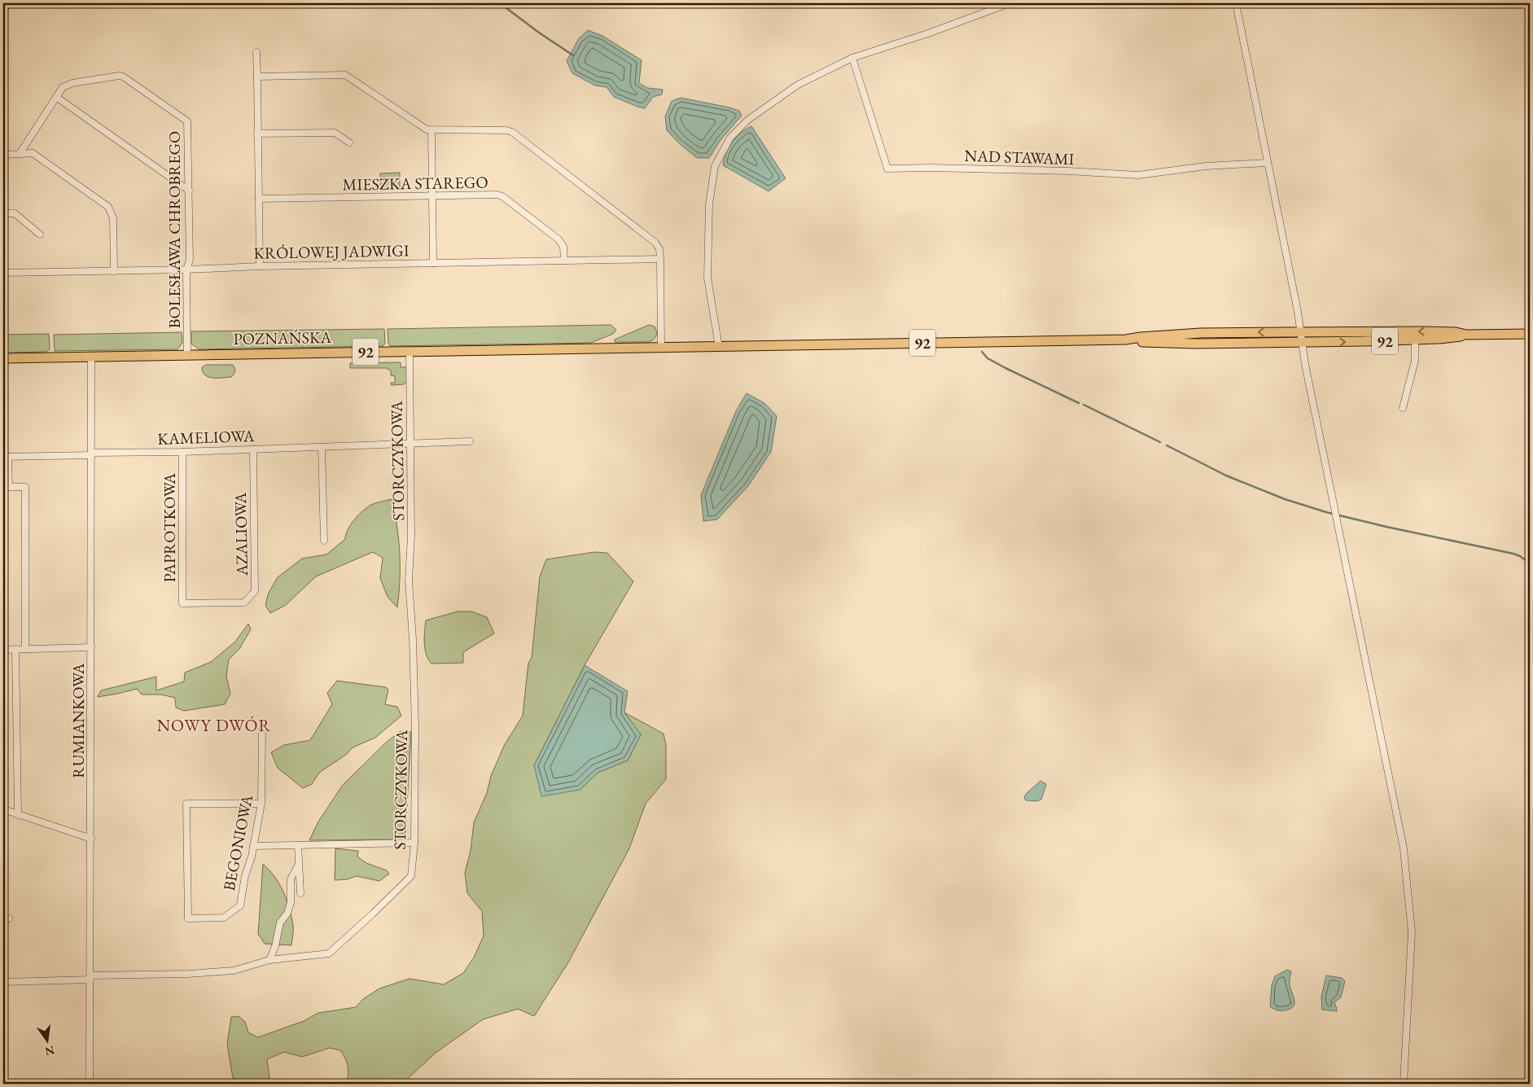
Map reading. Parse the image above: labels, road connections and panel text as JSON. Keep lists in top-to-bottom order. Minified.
{"streets":{"main road":["POZNAŃSKA","92"],"street":["NAD STAWAMI","MIESZKA STAREGO","BOLESŁAWA CHROBREGO","KRÓLOWEJ JADWIGI","KAMELIOWA","STORCZYKOWA","PAPROTKOWA","AZALIOWA","RUMIANKOWA","BEGONIOWA"]},"crossings":[["MIESZKA STAREGO","KRÓLOWEJ JADWIGI"],["BOLESŁAWA CHROBREGO","KRÓLOWEJ JADWIGI"],["BOLESŁAWA CHROBREGO","POZNAŃSKA"],["POZNAŃSKA","92"],["POZNAŃSKA","STORCZYKOWA"],["POZNAŃSKA","RUMIANKOWA"],["KAMELIOWA","STORCZYKOWA"],["KAMELIOWA","PAPROTKOWA"],["KAMELIOWA","AZALIOWA"],["KAMELIOWA","RUMIANKOWA"],["STORCZYKOWA","RUMIANKOWA"],["PAPROTKOWA","AZALIOWA"]],"districts":["NOWY DWÓR"],"north":"bottom"}
